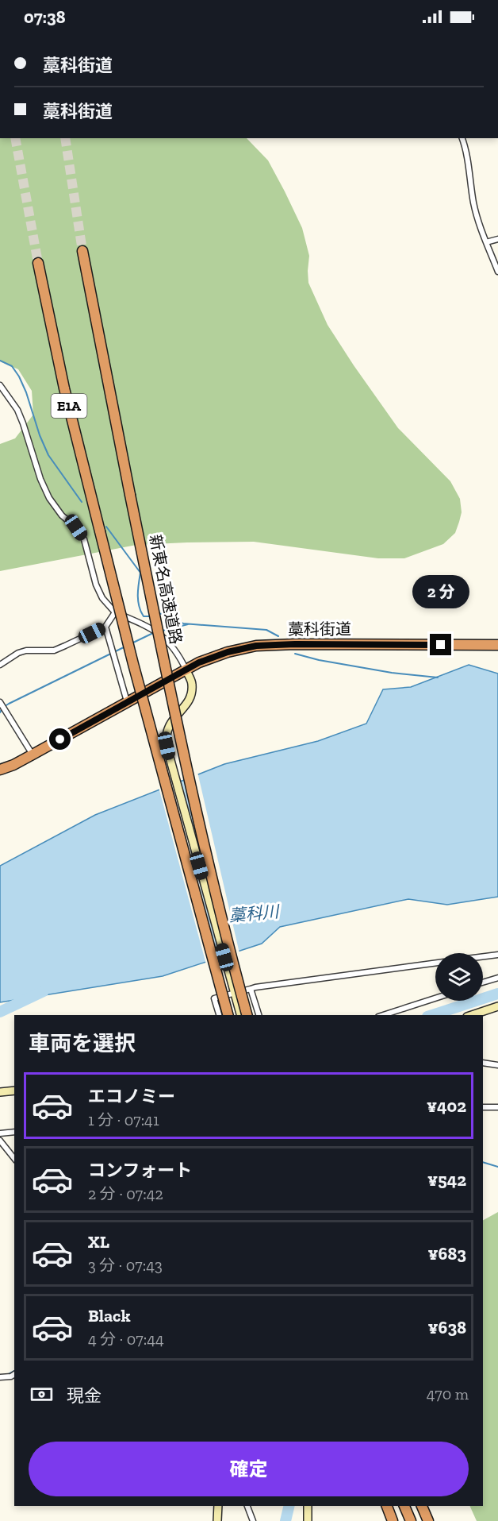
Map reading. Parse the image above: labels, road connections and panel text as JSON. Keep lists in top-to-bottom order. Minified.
{"streets":{"highway":["E1A","新東名高速道路","藁科街道"]},"water":["藁科川"],"page":{"status":"07:38","banner":["藁科街道","藁科街道"],"bubble":"2 分","heading":"車両を選択","list":[{"name":"エコノミー","note":"1 分 · 07:41","value":"¥402"},{"name":"コンフォート","note":"2 分 · 07:42","value":"¥542"},{"name":"XL","note":"3 分 · 07:43","value":"¥683"},{"name":"Black","note":"4 分 · 07:44","value":"¥638"}],"pay":["現金","470 m"],"buttons":"確定"}}
